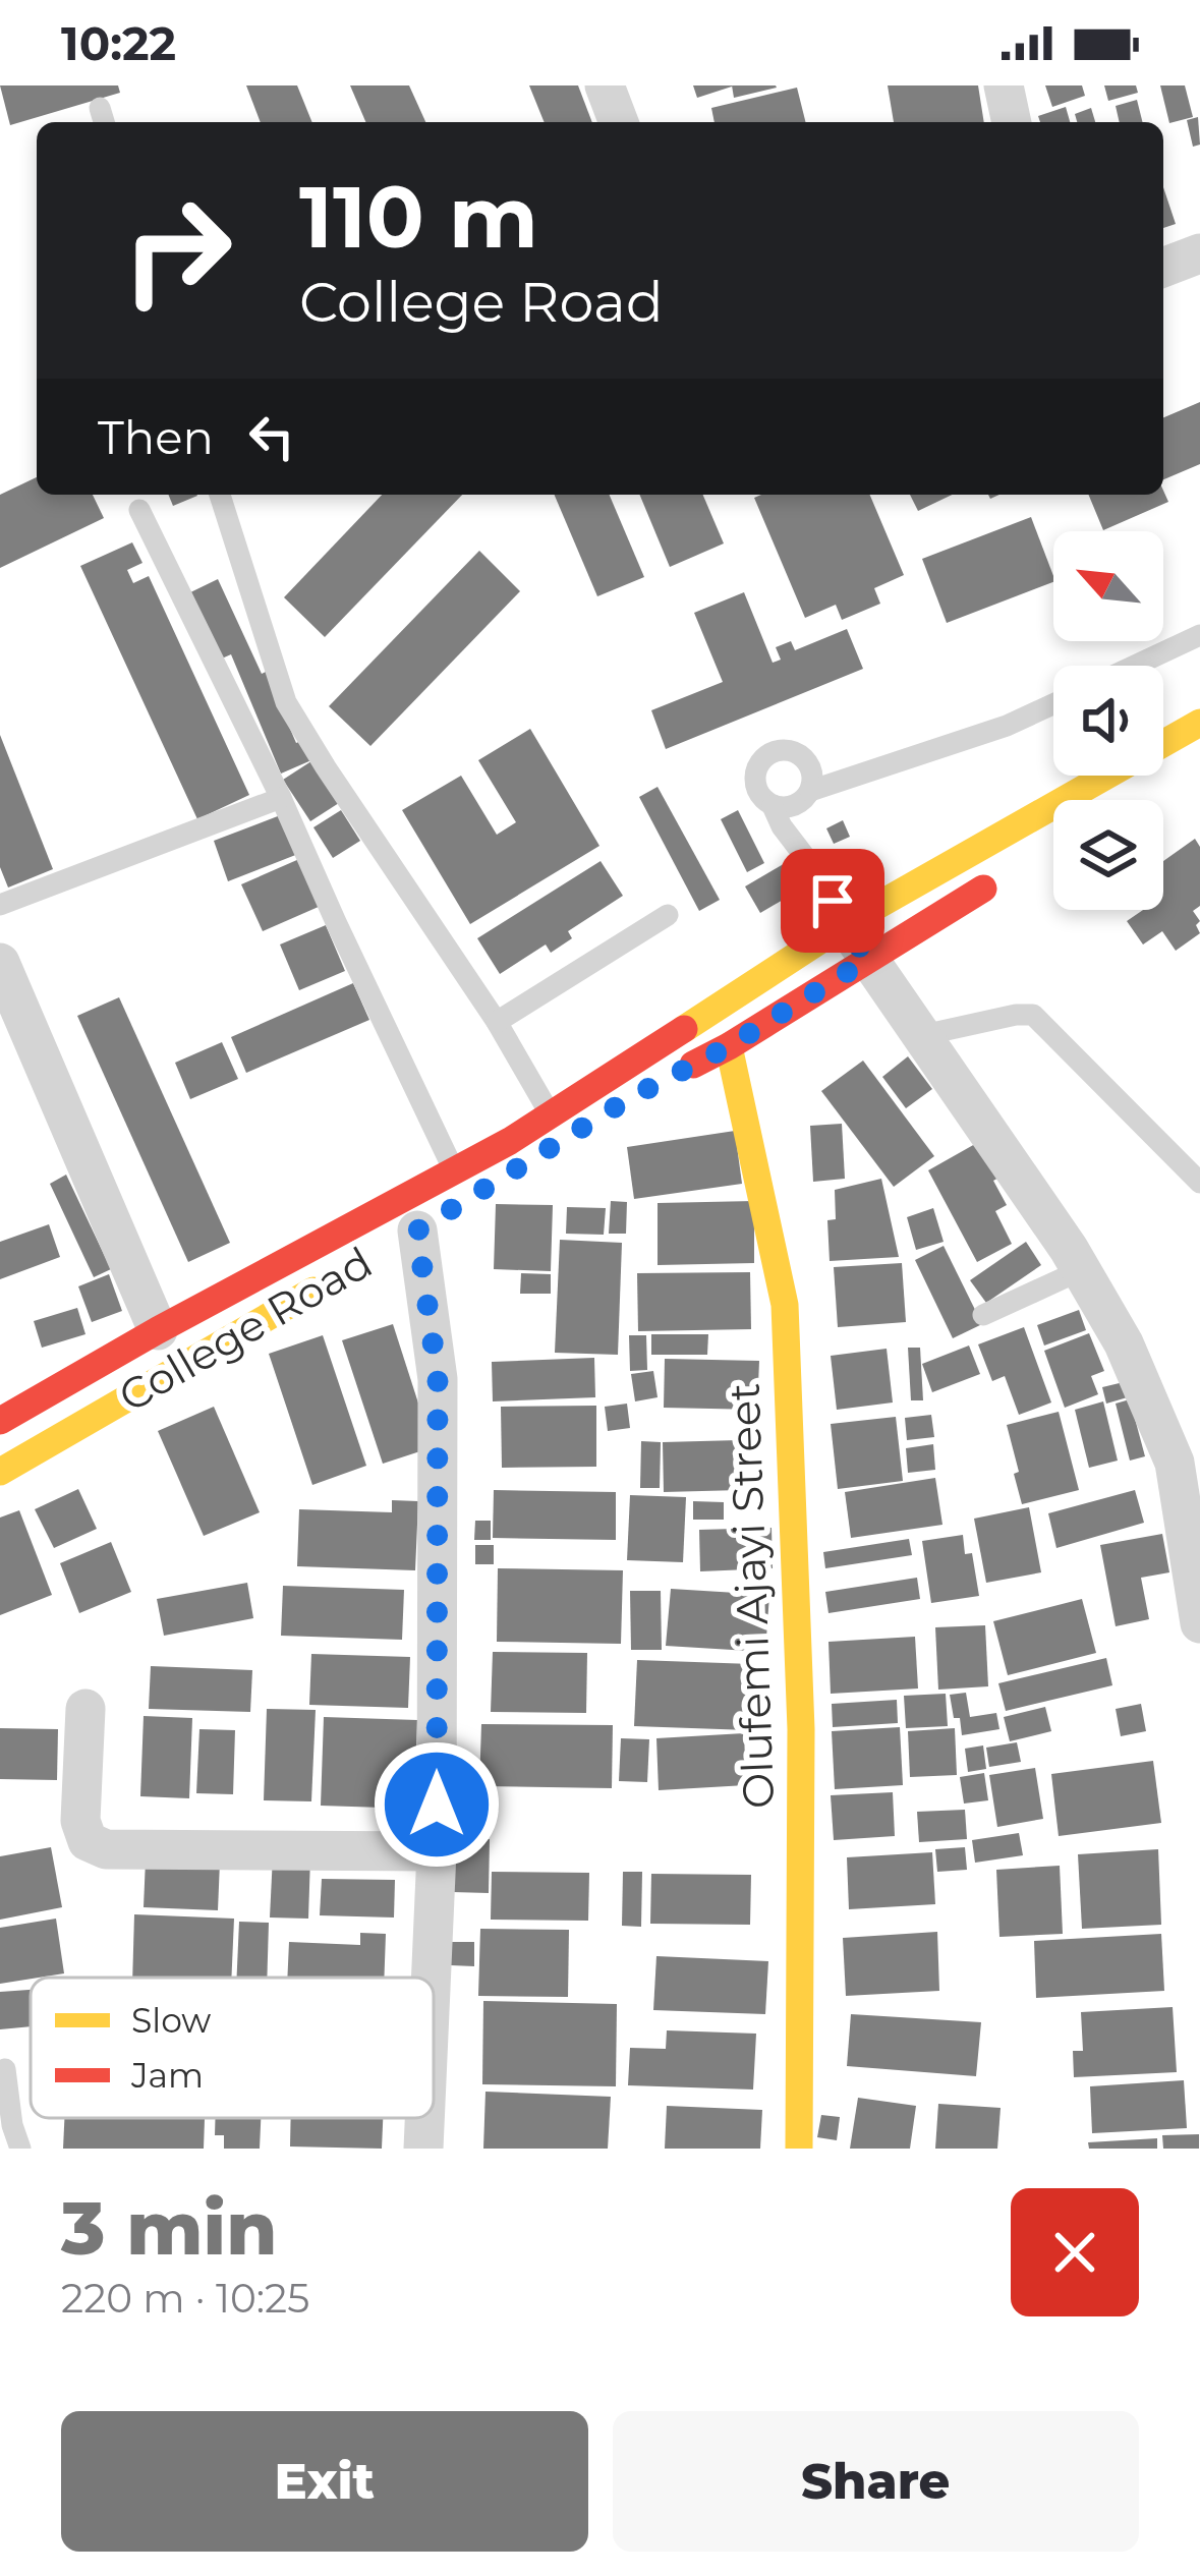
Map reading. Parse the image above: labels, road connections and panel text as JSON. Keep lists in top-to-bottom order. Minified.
{"streets":{"main road":["College Road","Olufemi Ajayi Street"]},"legend":["Slow","Jam"],"north":"top left","page":{"status":"10:22","turn":["110 m","College Road"],"then":"Then","heading":["3 min","220 m · 10:25"],"buttons":["Exit","Share"]}}
